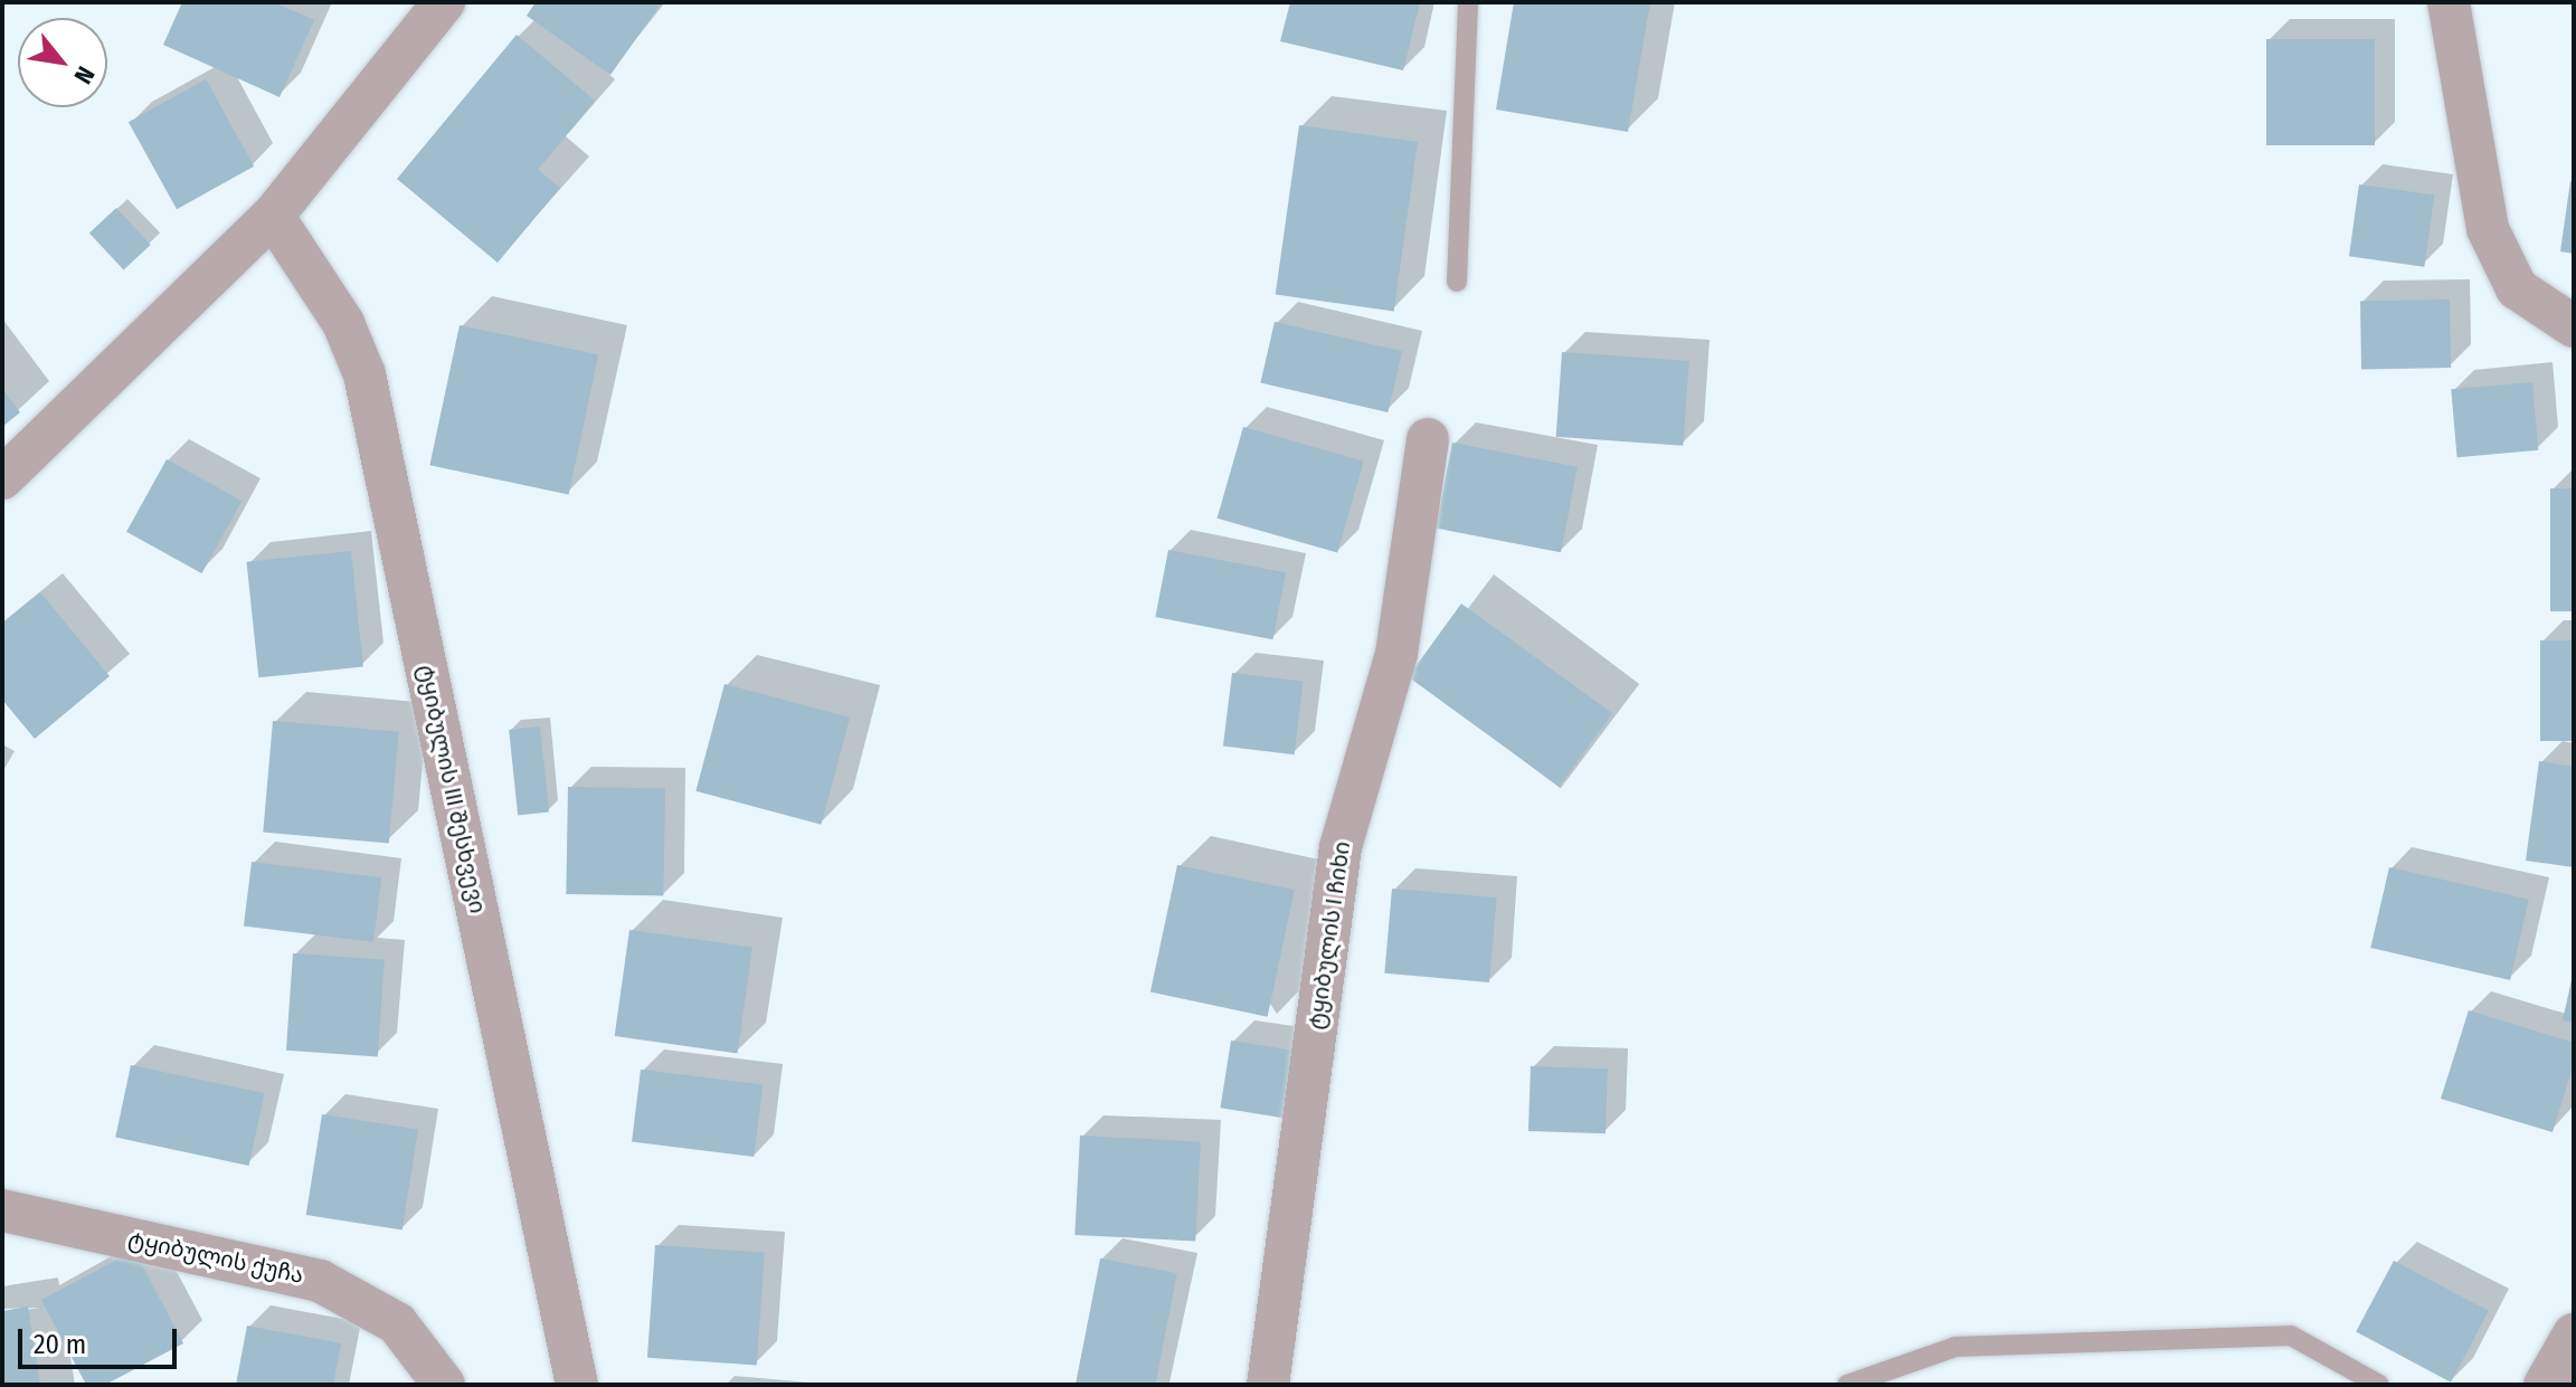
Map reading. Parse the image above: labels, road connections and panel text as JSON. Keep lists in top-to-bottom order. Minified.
{"streets":{"street":["ტყიბულის III შესხვევი","ტყიბულის I ჩიხი","ტყიბულის ქუჩა"]},"scale_bar":"20 m","north":"bottom right"}
